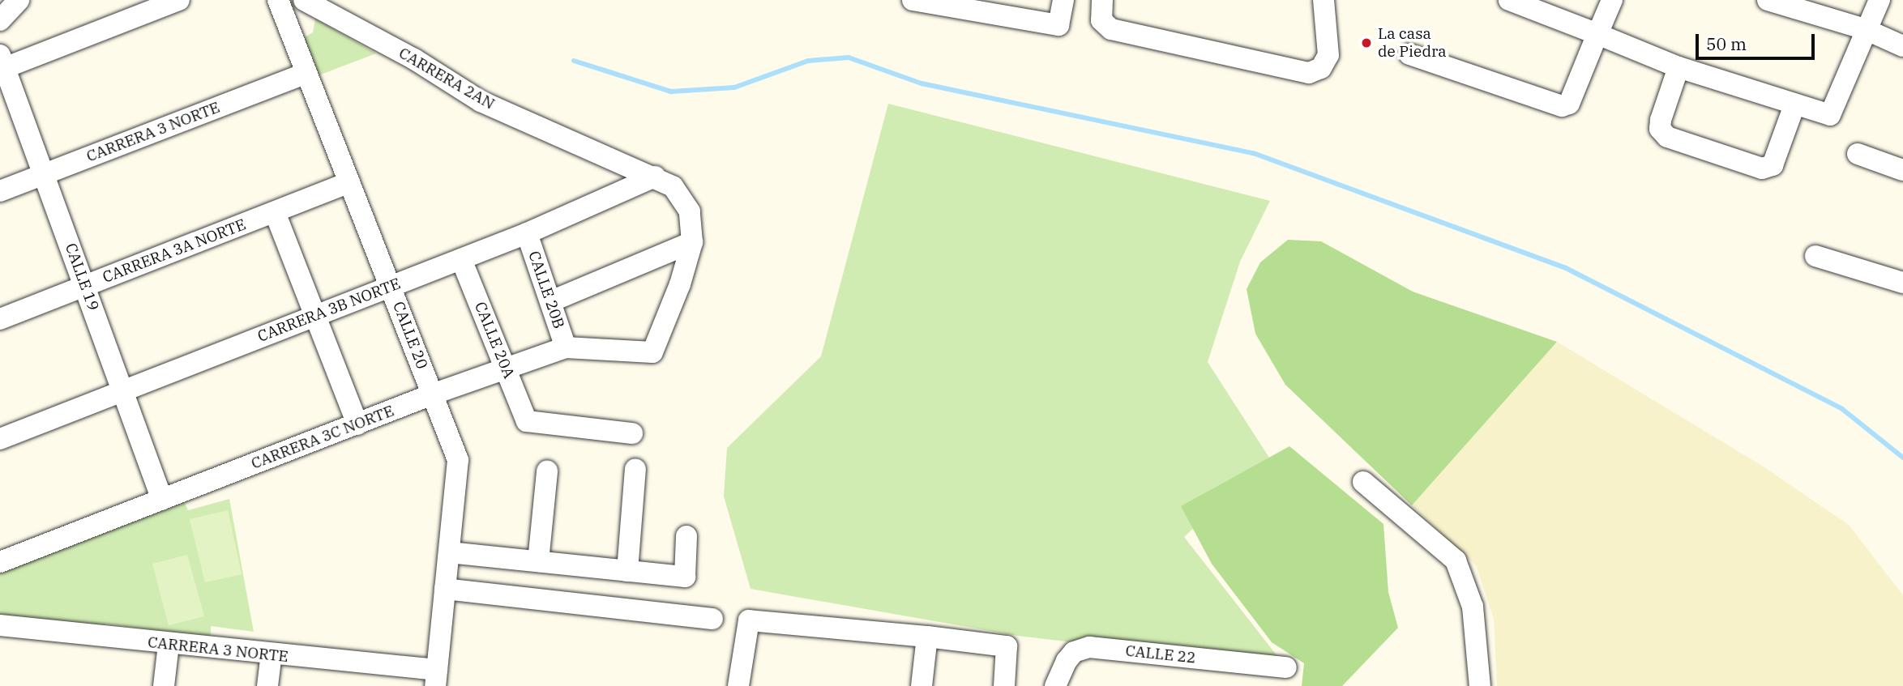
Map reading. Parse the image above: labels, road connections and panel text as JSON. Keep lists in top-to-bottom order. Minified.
{"streets":{"street":["CARRERA 2AN","CARRERA 3 NORTE","CARRERA 3A NORTE","CALLE 19","CALLE 20B","CARRERA 3B NORTE","CALLE 20","CALLE 20A","CARRERA 3C NORTE","CALLE 22"]},"crossings":[["CARRERA 2AN","CARRERA 3B NORTE"],["CARRERA 2AN","CARRERA 3C NORTE"],["CARRERA 3 NORTE","CALLE 19"],["CARRERA 3 NORTE","CALLE 20"],["CARRERA 3A NORTE","CALLE 19"],["CARRERA 3A NORTE","CALLE 20"],["CALLE 19","CARRERA 3B NORTE"],["CALLE 19","CARRERA 3C NORTE"],["CALLE 20B","CARRERA 3B NORTE"],["CALLE 20B","CARRERA 3C NORTE"],["CARRERA 3B NORTE","CALLE 20"],["CARRERA 3B NORTE","CALLE 20A"],["CALLE 20","CARRERA 3C NORTE"],["CALLE 20A","CARRERA 3C NORTE"]],"places":["La casa de Piedra"],"scale_bar":"50 m"}
